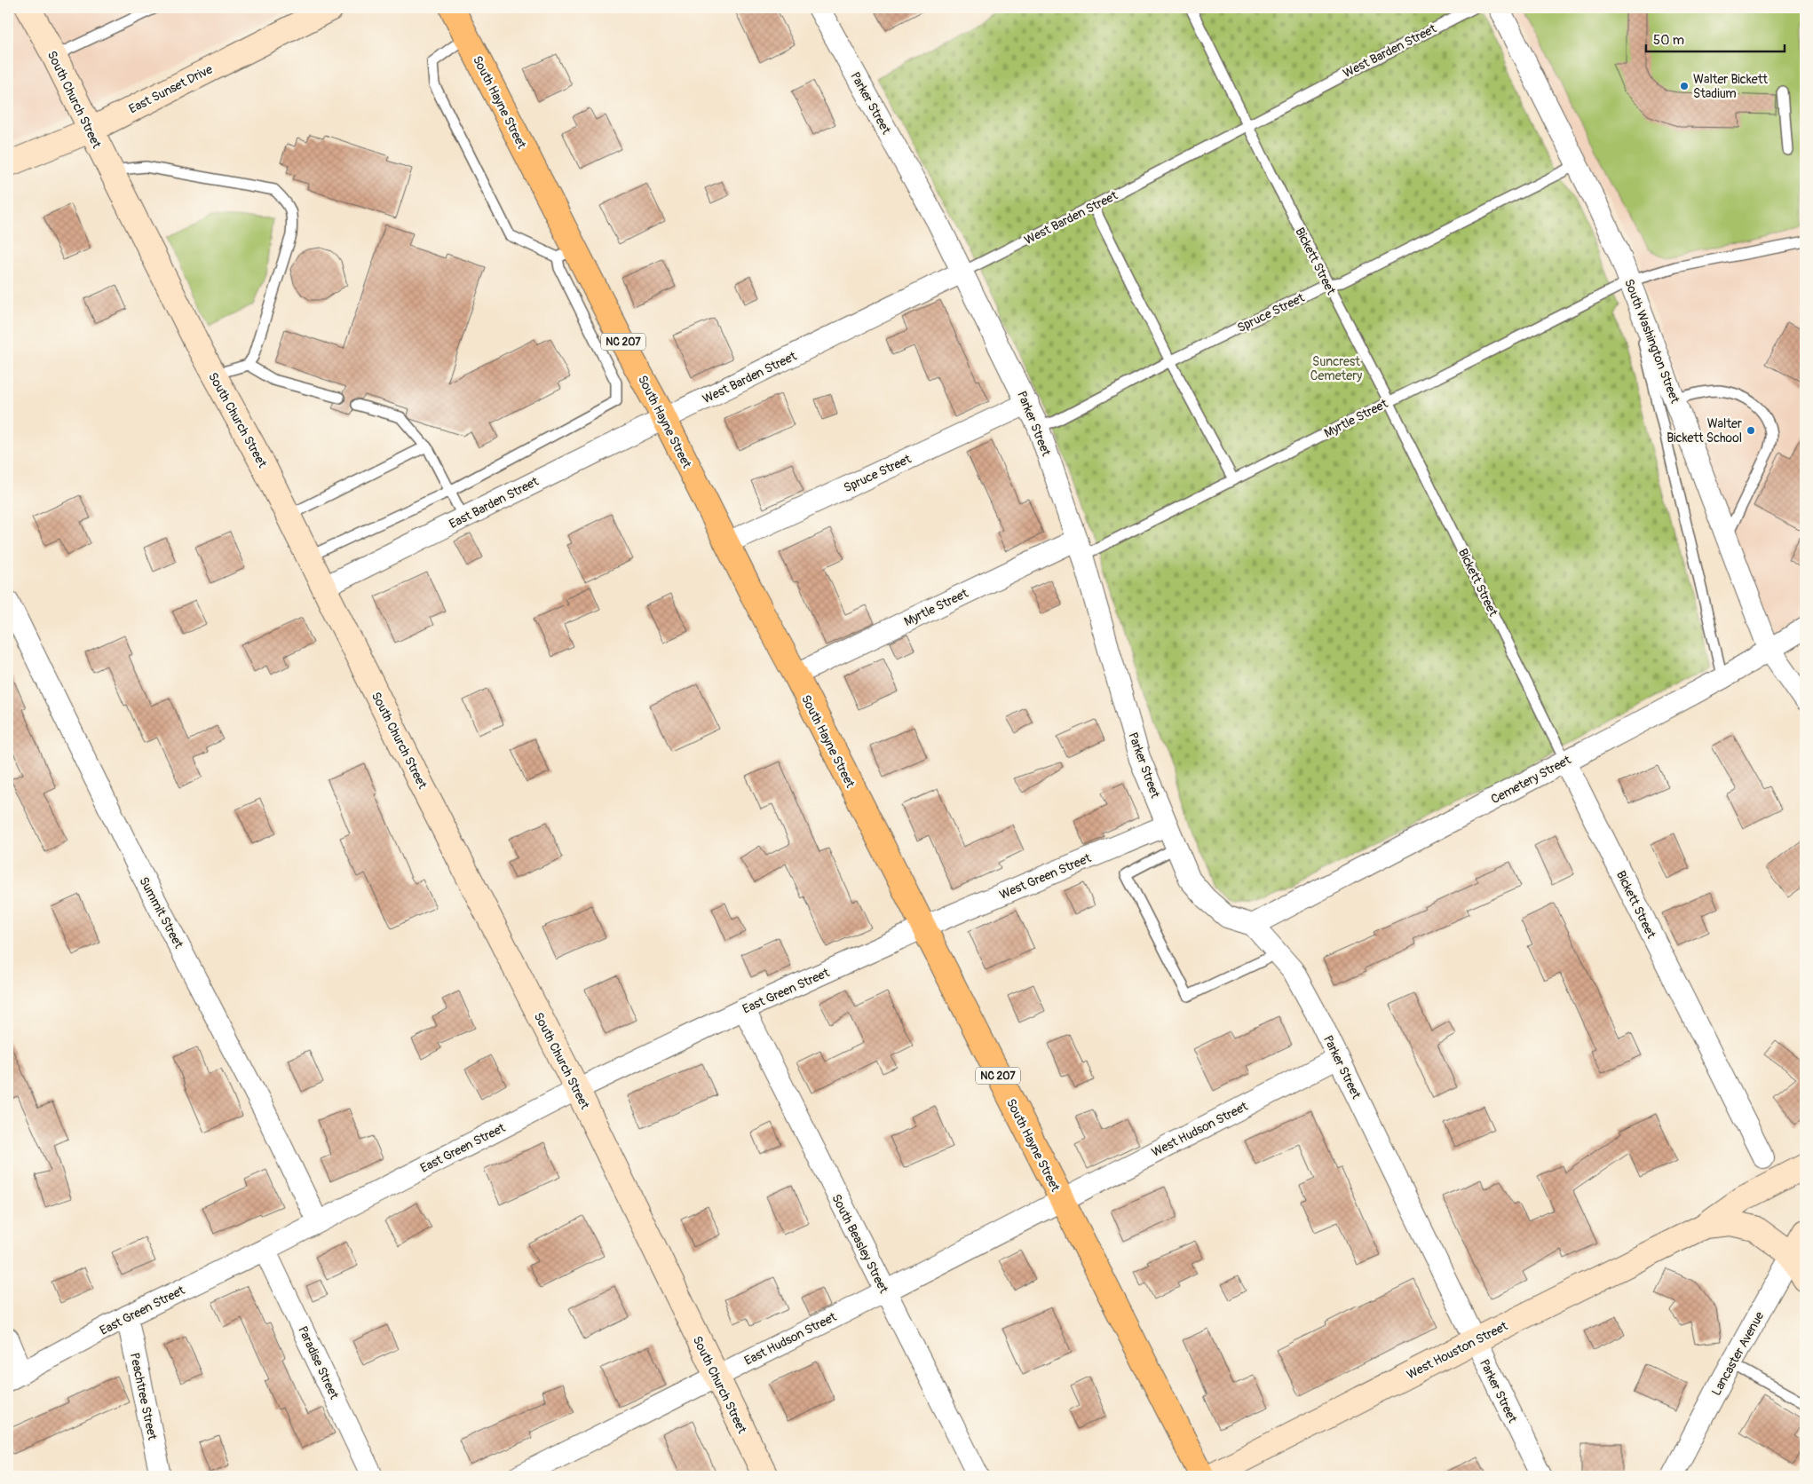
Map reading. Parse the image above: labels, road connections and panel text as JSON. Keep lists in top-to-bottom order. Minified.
{"streets":{"main road":["South Hayne Street","NC 207"],"street":["West Barden Street","East Sunset Drive","South Church Street","Parker Street","Bickett Street","Spruce Street","South Washington Street","Myrtle Street","East Barden Street","Cemetery Street","West Green Street","Summit Street","East Green Street","West Hudson Street","South Beasley Street","East Hudson Street","West Houston Street","Lancaster Avenue","Paradise Street","Peachtree Street"]},"crossings":[["West Barden Street","South Hayne Street"],["West Barden Street","Parker Street"],["West Barden Street","Bickett Street"],["West Barden Street","East Barden Street"],["East Sunset Drive","South Church Street"],["South Church Street","East Barden Street"],["South Church Street","East Green Street"],["South Church Street","East Hudson Street"],["South Hayne Street","Spruce Street"],["South Hayne Street","Myrtle Street"],["South Hayne Street","East Barden Street"],["South Hayne Street","West Green Street"],["South Hayne Street","East Green Street"],["South Hayne Street","West Hudson Street"],["South Hayne Street","East Hudson Street"],["Parker Street","Spruce Street"],["Parker Street","Myrtle Street"],["Parker Street","Cemetery Street"],["Parker Street","West Green Street"],["Parker Street","West Hudson Street"],["Parker Street","West Houston Street"],["Bickett Street","Spruce Street"],["Bickett Street","Myrtle Street"],["Bickett Street","Cemetery Street"],["Spruce Street","South Washington Street"],["South Washington Street","Myrtle Street"],["South Washington Street","Cemetery Street"],["West Green Street","East Green Street"],["Summit Street","East Green Street"],["East Green Street","South Beasley Street"],["East Green Street","Paradise Street"],["East Green Street","Peachtree Street"],["West Hudson Street","East Hudson Street"],["South Beasley Street","East Hudson Street"],["West Houston Street","Lancaster Avenue"]],"parks":["Suncrest Cemetery"],"places":["Walter Bickett Stadium","Walter Bickett School"],"scale_bar":"50 m"}
